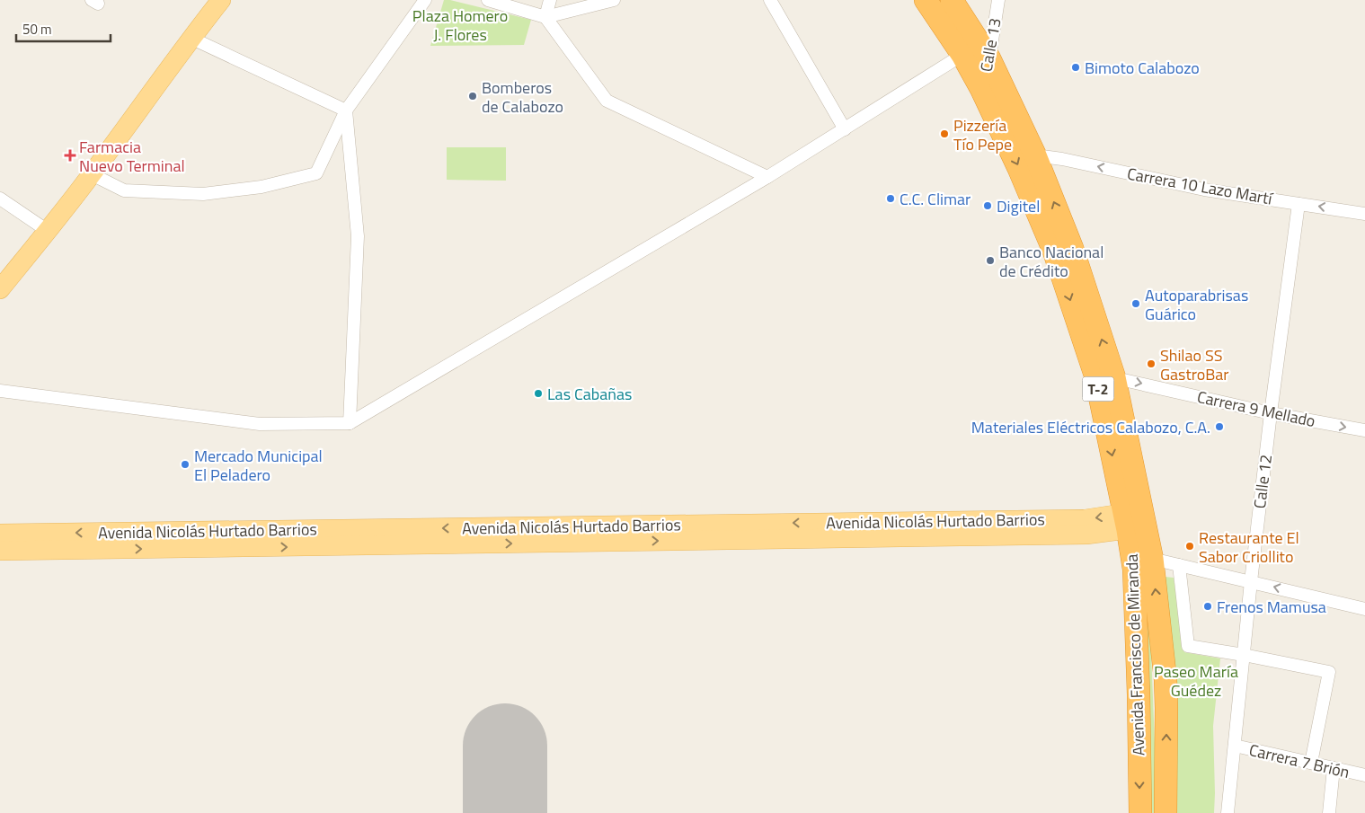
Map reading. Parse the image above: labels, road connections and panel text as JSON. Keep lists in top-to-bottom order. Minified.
{"streets":{"highway":["T-2","Avenida Francisco de Miranda"],"main road":["Avenida Nicolás Hurtado Barrios"],"street":["Calle 13","Carrera 10 Lazo Martí","Carrera 9 Mellado","Calle 12","Carrera 7 Brión"]},"crossings":[["Calle 13","Avenida Francisco de Miranda"],["Carrera 10 Lazo Martí","Calle 12"],["Carrera 10 Lazo Martí","Avenida Francisco de Miranda"],["Carrera 9 Mellado","Calle 12"],["Carrera 9 Mellado","Avenida Francisco de Miranda"],["Calle 12","Carrera 7 Brión"],["Avenida Nicolás Hurtado Barrios","Avenida Francisco de Miranda"]],"one_way":["Carrera 10 Lazo Martí","Carrera 9 Mellado"],"parks":["Plaza Homero J. Flores","Paseo María Guédez"],"places":{"other":["Bimoto Calabozo","Bomberos de Calabozo","Pizzería Tío Pepe","C.C. Climar","Digitel","Banco Nacional de Crédito","Autoparabrisas Guárico","Shilao SS GastroBar","Las Cabañas","Materiales Eléctricos Calabozo, C.A.","Mercado Municipal El Peladero","Restaurante El Sabor Criollito","Frenos Mamusa"],"health":["Farmacia Nuevo Terminal"]},"scale_bar":"50 m"}
